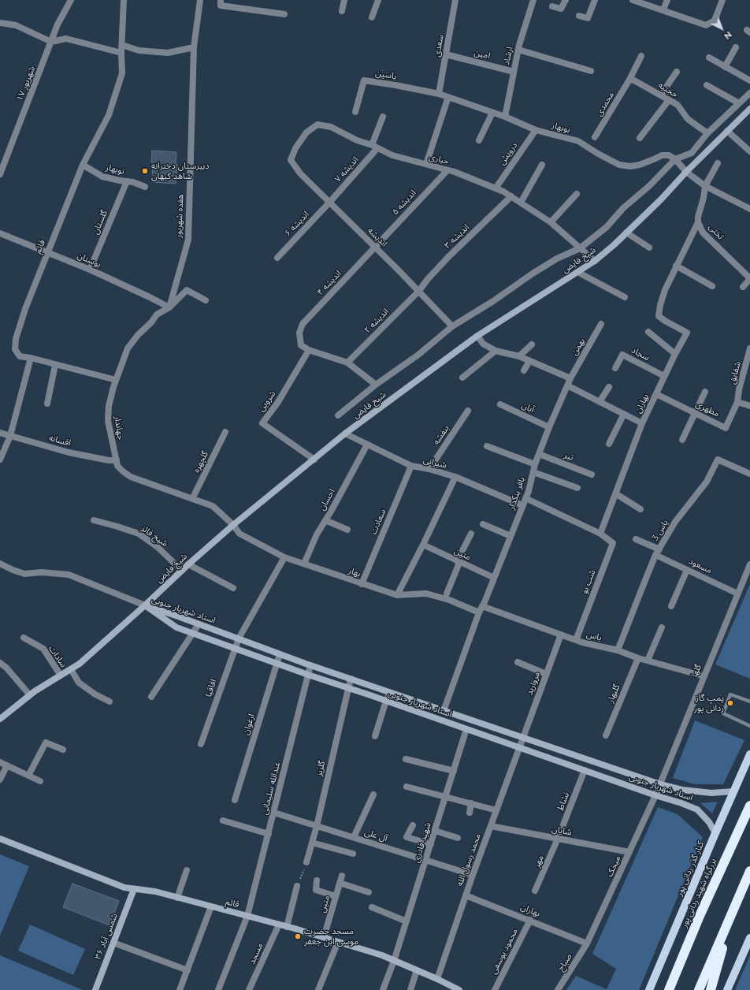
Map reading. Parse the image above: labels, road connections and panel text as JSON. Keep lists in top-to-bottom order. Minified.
{"streets":{"highway":["بزرگراه شهید ردانی پور"],"main road":["کنار گذر ردانی پور"],"street":["سعدی","امین","ارشاد","یاسین","۱۷ شهریور","حجتیه","محمدی","نوبهار","درویش","جباری","اندیشه ۷","اندیشه ۵","هفده شهریور","گلستان","اندیشه ۶","تختی","اندیشه ۳","اندیشه","قائم","بوستان","شیخ فایض","اندیشه ۴","اندیشه ۲","بهمن","سجاد","شقایق","شروین","بهاران","آبان","مطهری","جهاندار","بنفشه","افسانه","تیر","گلچهره","شیرانی","باقر بنکدار","احسان","سعادت","یاس 3","شیخ فائز","متین","مسعود","بهار","شب بو","استاد شهریار جنوبی","یاس","سادات","گلها","مروارید","اقاقیا","گلبهار","ارغوان","گلریز","عبدالله سلیمانی","نشاط","شایان","آل علی","شهید قادری","محمد رسول الله","مهر","میخک","شمس آباد ۳۶","محمود یوسفی","مسجد","صباح"]},"crossings":[["سعدی","امین"],["سعدی","یاسین"],["سعدی","نوبهار"],["امین","ارشاد"],["ارشاد","نوبهار"],["یاسین","نوبهار"],["حجتیه","محمدی"],["حجتیه","شیخ فایض"],["نوبهار","درویش"],["نوبهار","گلستان"],["نوبهار","قائم"],["نوبهار","شیخ فایض"],["درویش","جباری"],["جباری","اندیشه ۷"],["جباری","اندیشه ۵"],["جباری","اندیشه ۳"],["جباری","اندیشه"],["جباری","شیخ فایض"],["اندیشه ۷","اندیشه ۶"],["اندیشه ۷","اندیشه"],["اندیشه ۵","اندیشه"],["اندیشه ۵","اندیشه ۴"],["هفده شهریور","بوستان"],["هفده شهریور","جهاندار"],["گلستان","بوستان"],["اندیشه ۶","اندیشه"],["تختی","بهاران"],["اندیشه ۳","اندیشه"],["اندیشه ۳","اندیشه ۲"],["اندیشه","شیخ فایض"],["اندیشه","اندیشه ۴"],["اندیشه","اندیشه ۲"],["قائم","بوستان"],["قائم","جهاندار"],["قائم","متین"],["قائم","عبدالله سلیمانی"],["قائم","شهید قادری"],["قائم","محمد رسول الله"],["قائم","شمس آباد ۳۶"],["قائم","مسجد"],["بوستان","جهاندار"],["شیخ فایض","شروین"],["شیخ فایض","جهاندار"],["شیخ فایض","شیرانی"],["شیخ فایض","شیخ فائز"],["شیخ فایض","بهار"],["شیخ فایض","استاد شهریار جنوبی"],["شیخ فایض","سادات"],["اندیشه ۴","شروین"],["بهمن","باقر بنکدار"],["سجاد","بهاران"],["شقایق","مطهری"],["بهاران","مطهری"],["بهاران","شب بو"],["بهاران","محمد رسول الله"],["بهاران","میخک"],["بهاران","محمود یوسفی"],["بهاران","صباح"],["آبان","باقر بنکدار"],["جهاندار","افسانه"],["جهاندار","گلچهره"],["جهاندار","بهار"],["بنفشه","شیرانی"],["تیر","باقر بنکدار"],["شیرانی","باقر بنکدار"],["شیرانی","احسان"],["شیرانی","سعادت"],["باقر بنکدار","متین"],["باقر بنکدار","بهار"],["باقر بنکدار","استاد شهریار جنوبی"],["باقر بنکدار","یاس"],["احسان","بهار"],["سعادت","بهار"],["یاس 3","مسعود"],["یاس 3","یاس"],["مسعود","گلها"],["بهار","اقاقیا"],["شب بو","یاس"],["استاد شهریار جنوبی","گلها"],["استاد شهریار جنوبی","مروارید"],["استاد شهریار جنوبی","اقاقیا"],["استاد شهریار جنوبی","ارغوان"],["استاد شهریار جنوبی","گلریز"],["استاد شهریار جنوبی","عبدالله سلیمانی"],["استاد شهریار جنوبی","نشاط"],["استاد شهریار جنوبی","شهید قادری"],["استاد شهریار جنوبی","محمد رسول الله"],["استاد شهریار جنوبی","میخک"],["استاد شهریار جنوبی","کنار گذر ردانی پور"],["یاس","گلها"],["یاس","مروارید"],["یاس","گلبهار"],["گلها","میخک"],["مروارید","محمد رسول الله"],["گلریز","آل علی"],["عبدالله سلیمانی","آل علی"],["نشاط","شایان"],["نشاط","مهر"],["شایان","محمد رسول الله"],["شایان","مهر"],["شایان","میخک"],["آل علی","شهید قادری"],["آل علی","محمد رسول الله"],["میخک","صباح"]],"places":["دبیرستان دخترانه شاهد کیهان","پمپ گاز ردانی پور","مسجد حضرت موسی ابن جعفر"],"north":"bottom right"}
